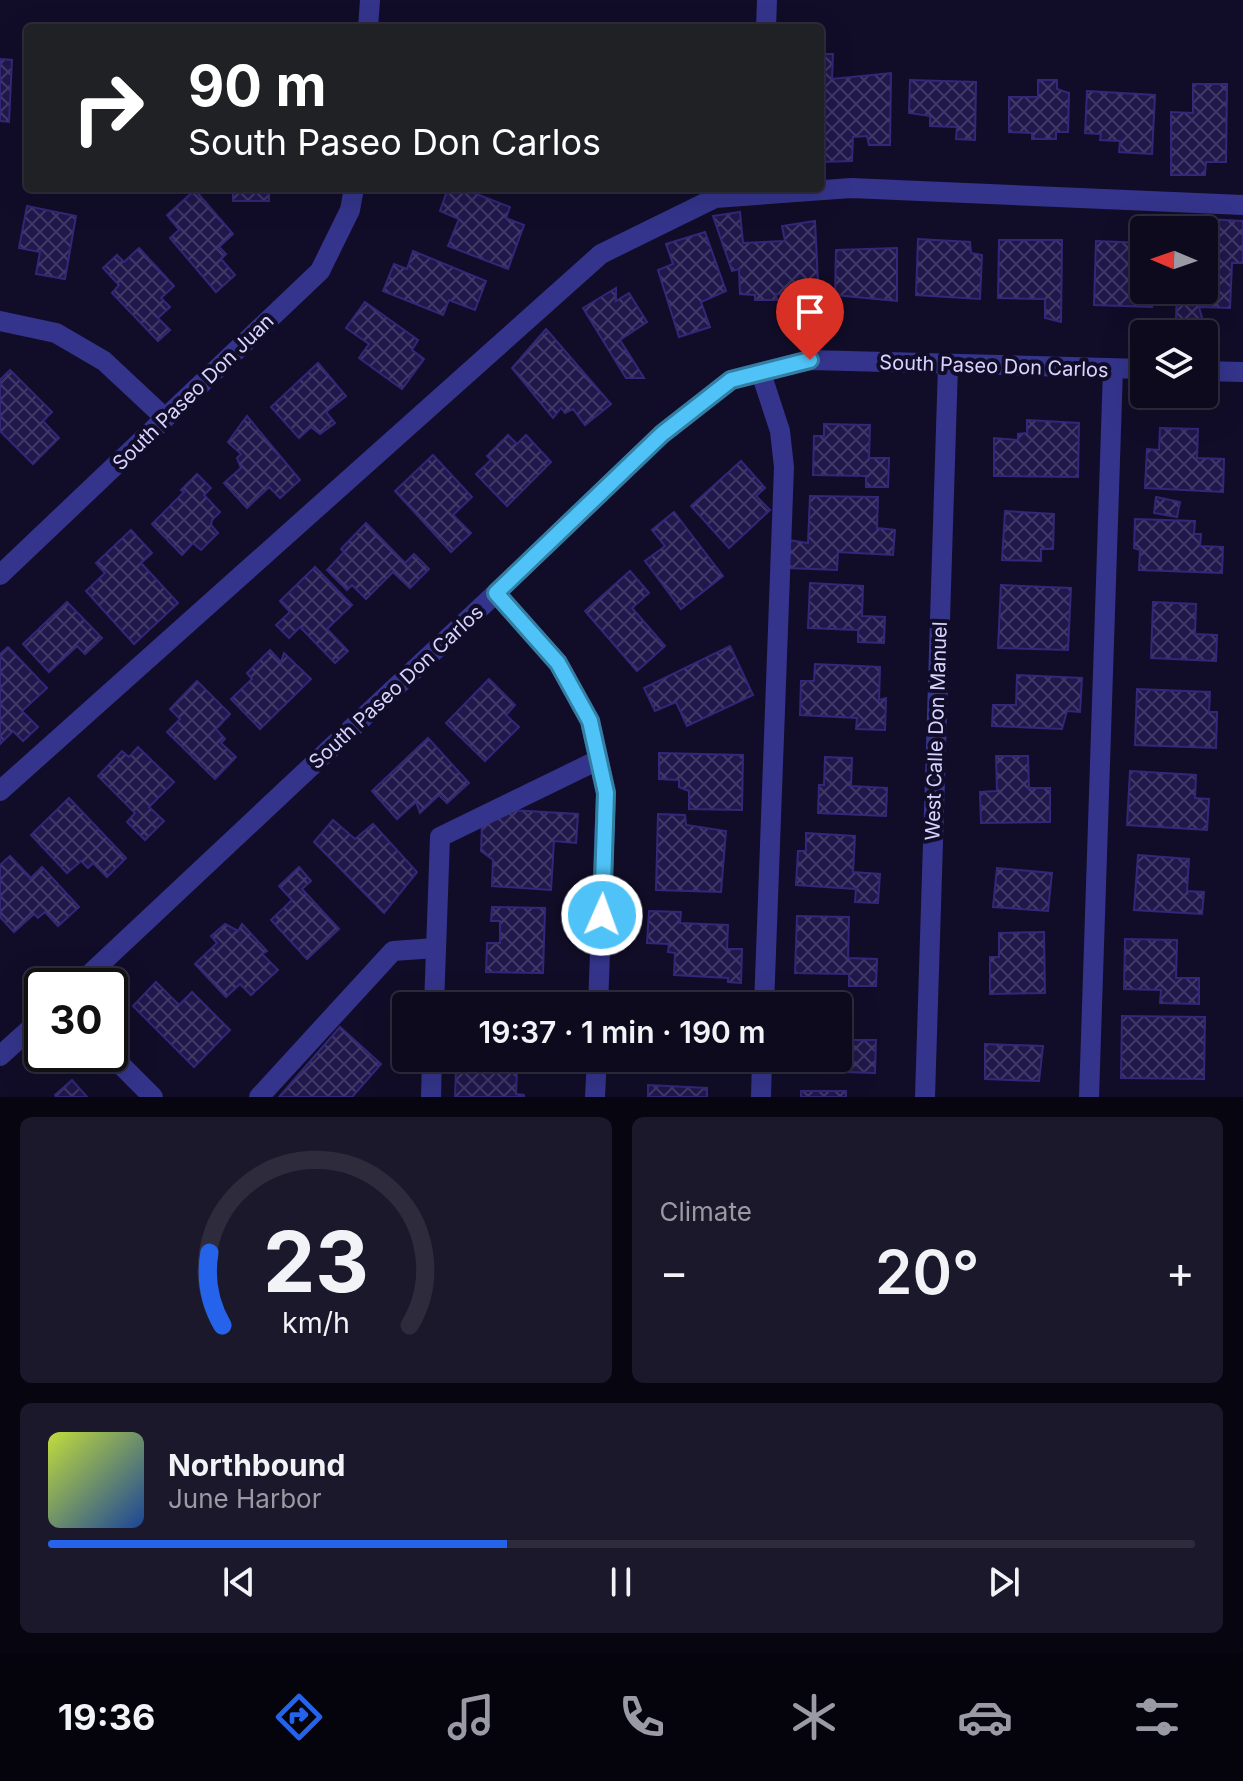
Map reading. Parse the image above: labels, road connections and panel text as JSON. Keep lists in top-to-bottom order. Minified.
{"streets":{"street":["South Paseo Don Carlos","South Paseo Don Juan","West Calle Don Manuel"]},"crossings":[["South Paseo Don Carlos","West Calle Don Manuel"]],"north":"left","page":{"turn":["90 m","South Paseo Don Carlos"],"limit":"30","trip":"19:37 · 1 min · 190 m","tile":"Climate","heat":["−","20°","+"],"song":["Northbound","June Harbor"],"tabs":"19:36","gauge":["23","km/h"]}}
